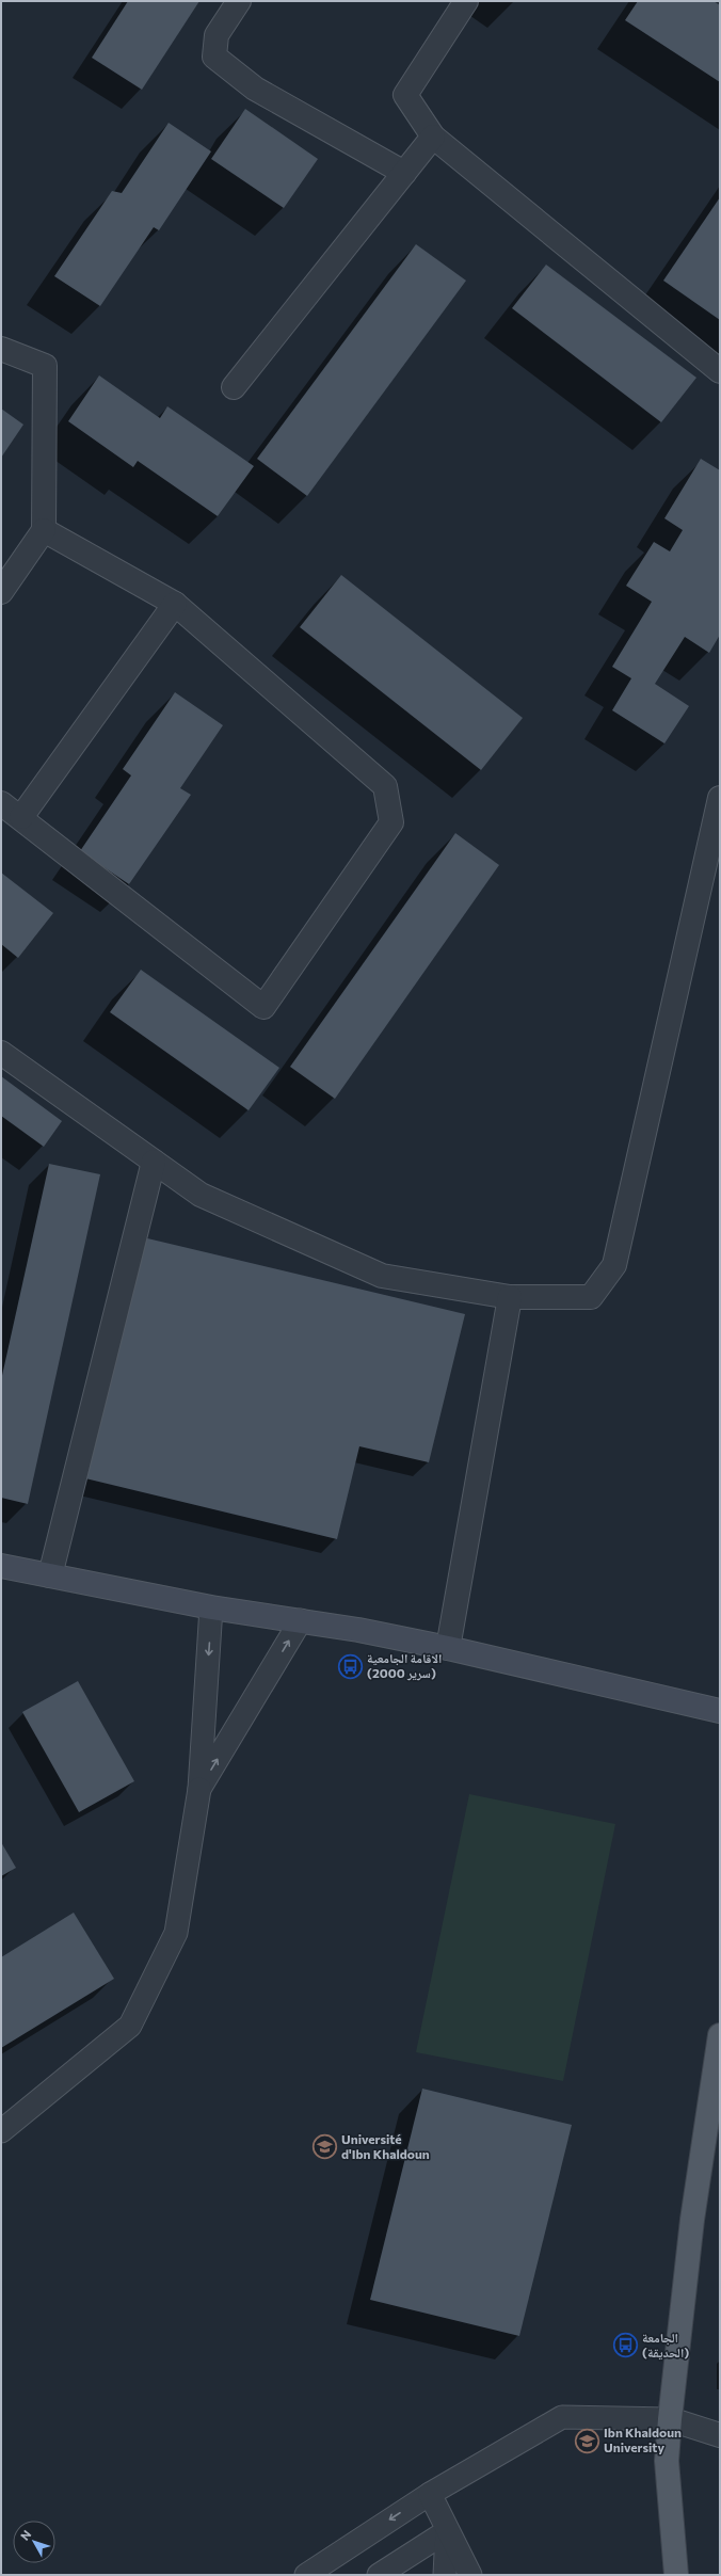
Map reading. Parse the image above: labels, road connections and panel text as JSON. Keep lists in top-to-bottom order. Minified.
{"places":{"bus stop":["الاقامة الجامعية (2000 سرير)","الجامعة (الحديقة)"],"school or university":["Université d'Ibn Khaldoun","Ibn Khaldoun University"]},"north":"top left"}
